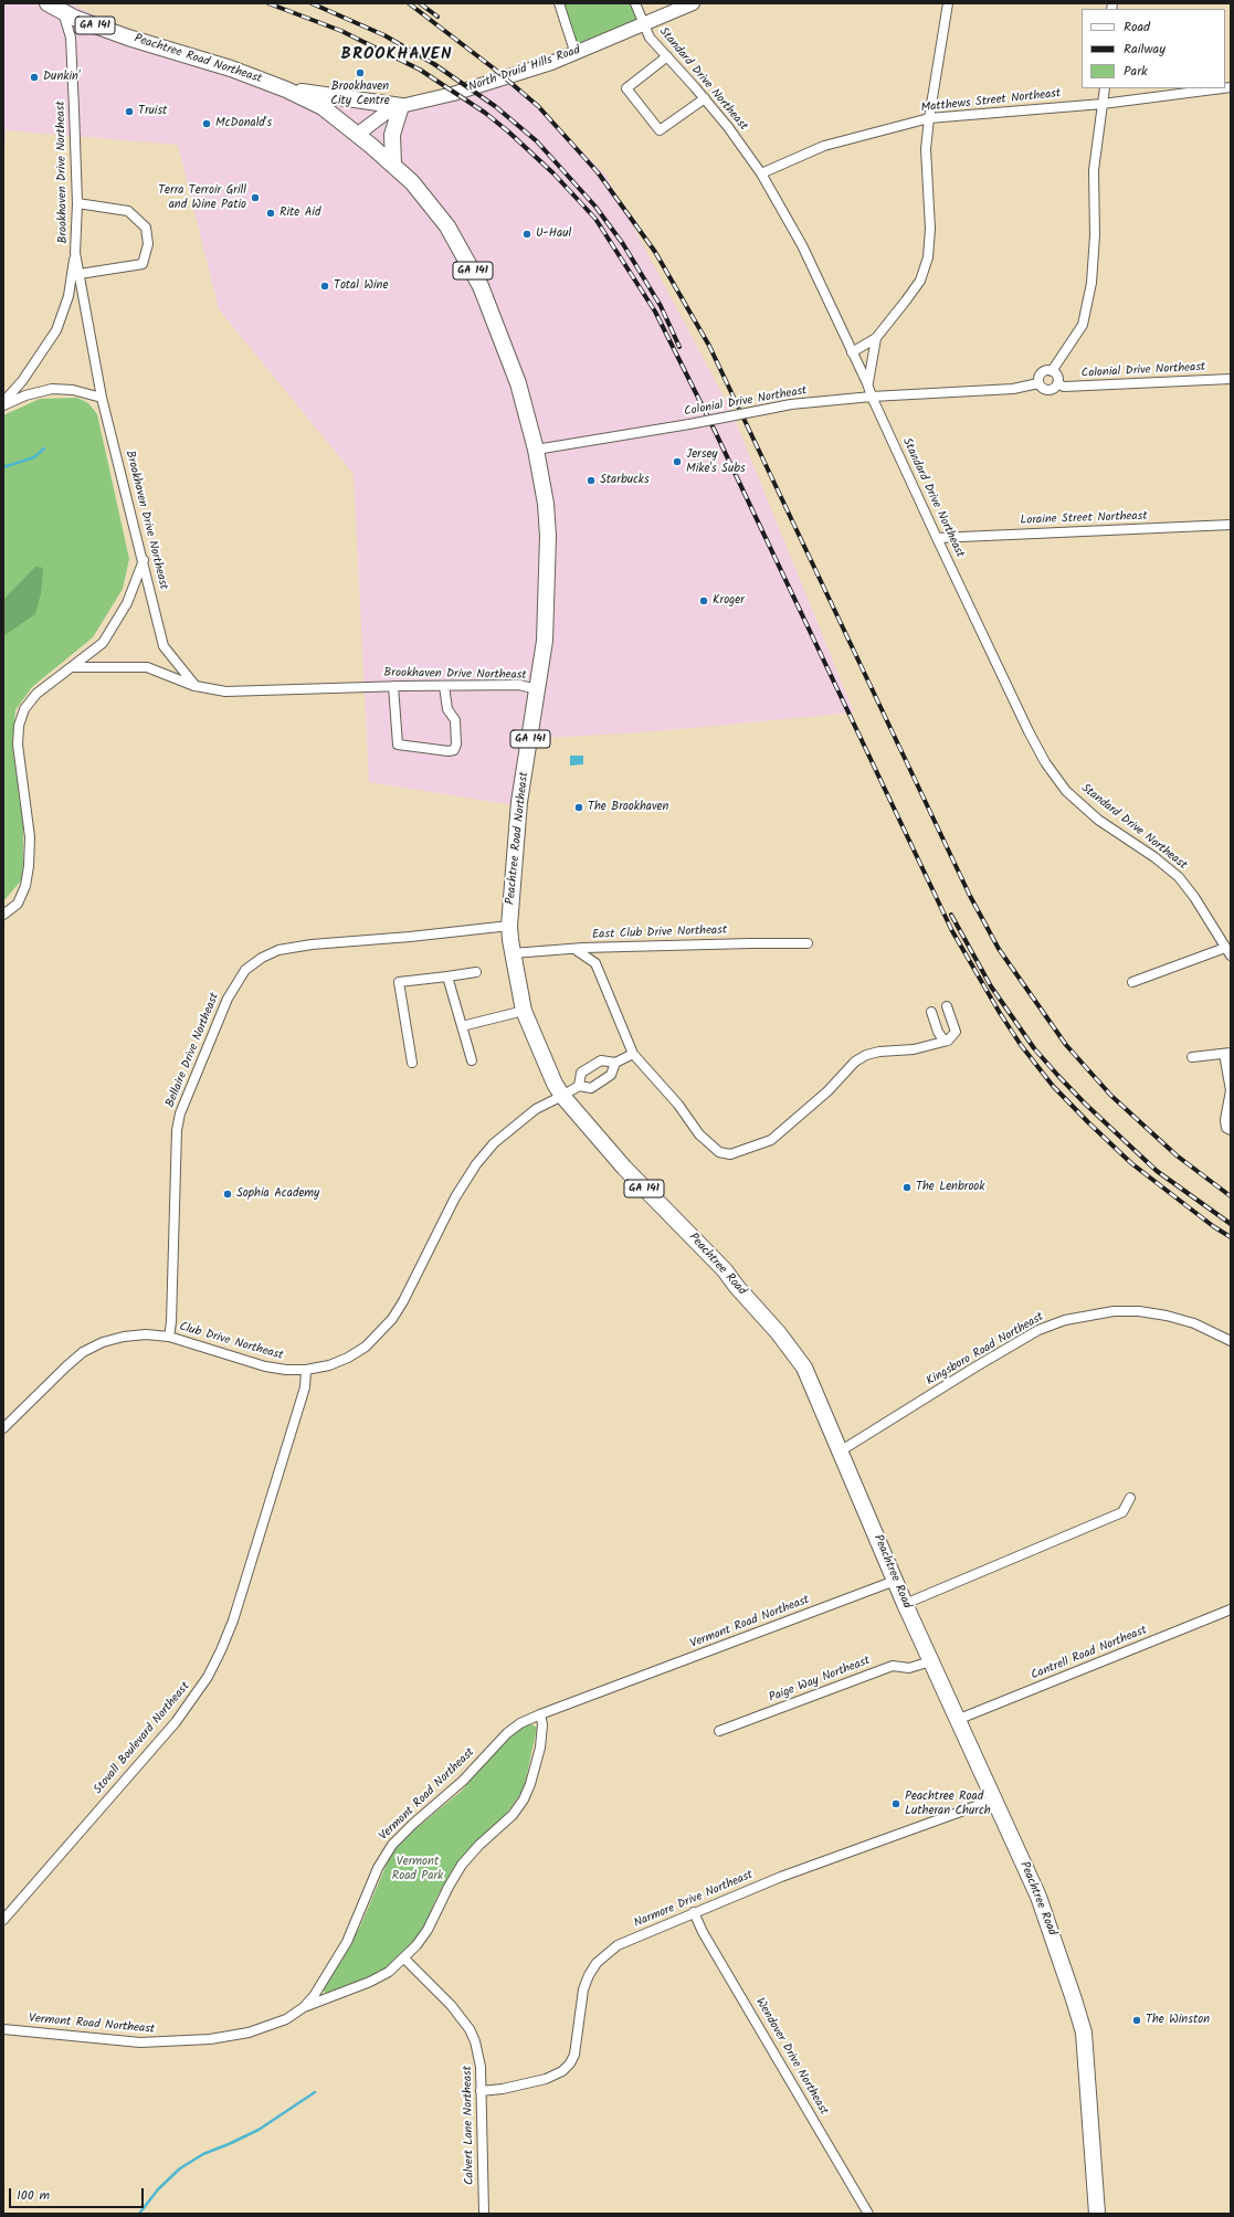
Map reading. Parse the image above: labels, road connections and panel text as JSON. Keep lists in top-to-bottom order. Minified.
{"streets":{"highway":["GA 141","Peachtree Road Northeast","Peachtree Road"],"main road":["North Druid Hills Road"],"street":["Standard Drive Northeast","Matthews Street Northeast","Brookhaven Drive Northeast","Colonial Drive Northeast","Loraine Street Northeast","East Club Drive Northeast","Bellaire Drive Northeast","Club Drive Northeast","Kingsboro Road Northeast","Vermont Road Northeast","Cantrell Road Northeast","Paige Way Northeast","Stovall Boulevard Northeast","Narmore Drive Northeast","Wendover Drive Northeast","Calvert Lane Northeast"]},"crossings":[["Peachtree Road Northeast","North Druid Hills Road"],["Peachtree Road Northeast","Brookhaven Drive Northeast"],["Peachtree Road Northeast","Colonial Drive Northeast"],["Peachtree Road Northeast","East Club Drive Northeast"],["Peachtree Road Northeast","Bellaire Drive Northeast"],["Peachtree Road Northeast","Peachtree Road"],["North Druid Hills Road","Standard Drive Northeast"],["Standard Drive Northeast","Matthews Street Northeast"],["Standard Drive Northeast","Colonial Drive Northeast"],["Standard Drive Northeast","Loraine Street Northeast"],["Bellaire Drive Northeast","Club Drive Northeast"],["Peachtree Road","Club Drive Northeast"],["Peachtree Road","Kingsboro Road Northeast"],["Peachtree Road","Vermont Road Northeast"],["Peachtree Road","Cantrell Road Northeast"],["Peachtree Road","Paige Way Northeast"],["Peachtree Road","Narmore Drive Northeast"],["Club Drive Northeast","Stovall Boulevard Northeast"],["Vermont Road Northeast","Calvert Lane Northeast"],["Narmore Drive Northeast","Wendover Drive Northeast"],["Narmore Drive Northeast","Calvert Lane Northeast"]],"districts":["BROOKHAVEN"],"parks":["Vermont Road Park"],"places":["Brookhaven City Centre","Dunkin'","Truist","McDonald's","Terra Terroir Grill and Wine Patio","Rite Aid","U-Haul","Total Wine","Jersey Mike's Subs","Starbucks","Kroger","The Brookhaven","The Lenbrook","Sophia Academy","Peachtree Road Lutheran Church","The Winston"],"legend":["Road","Railway","Park"],"scale_bar":"100 m"}
